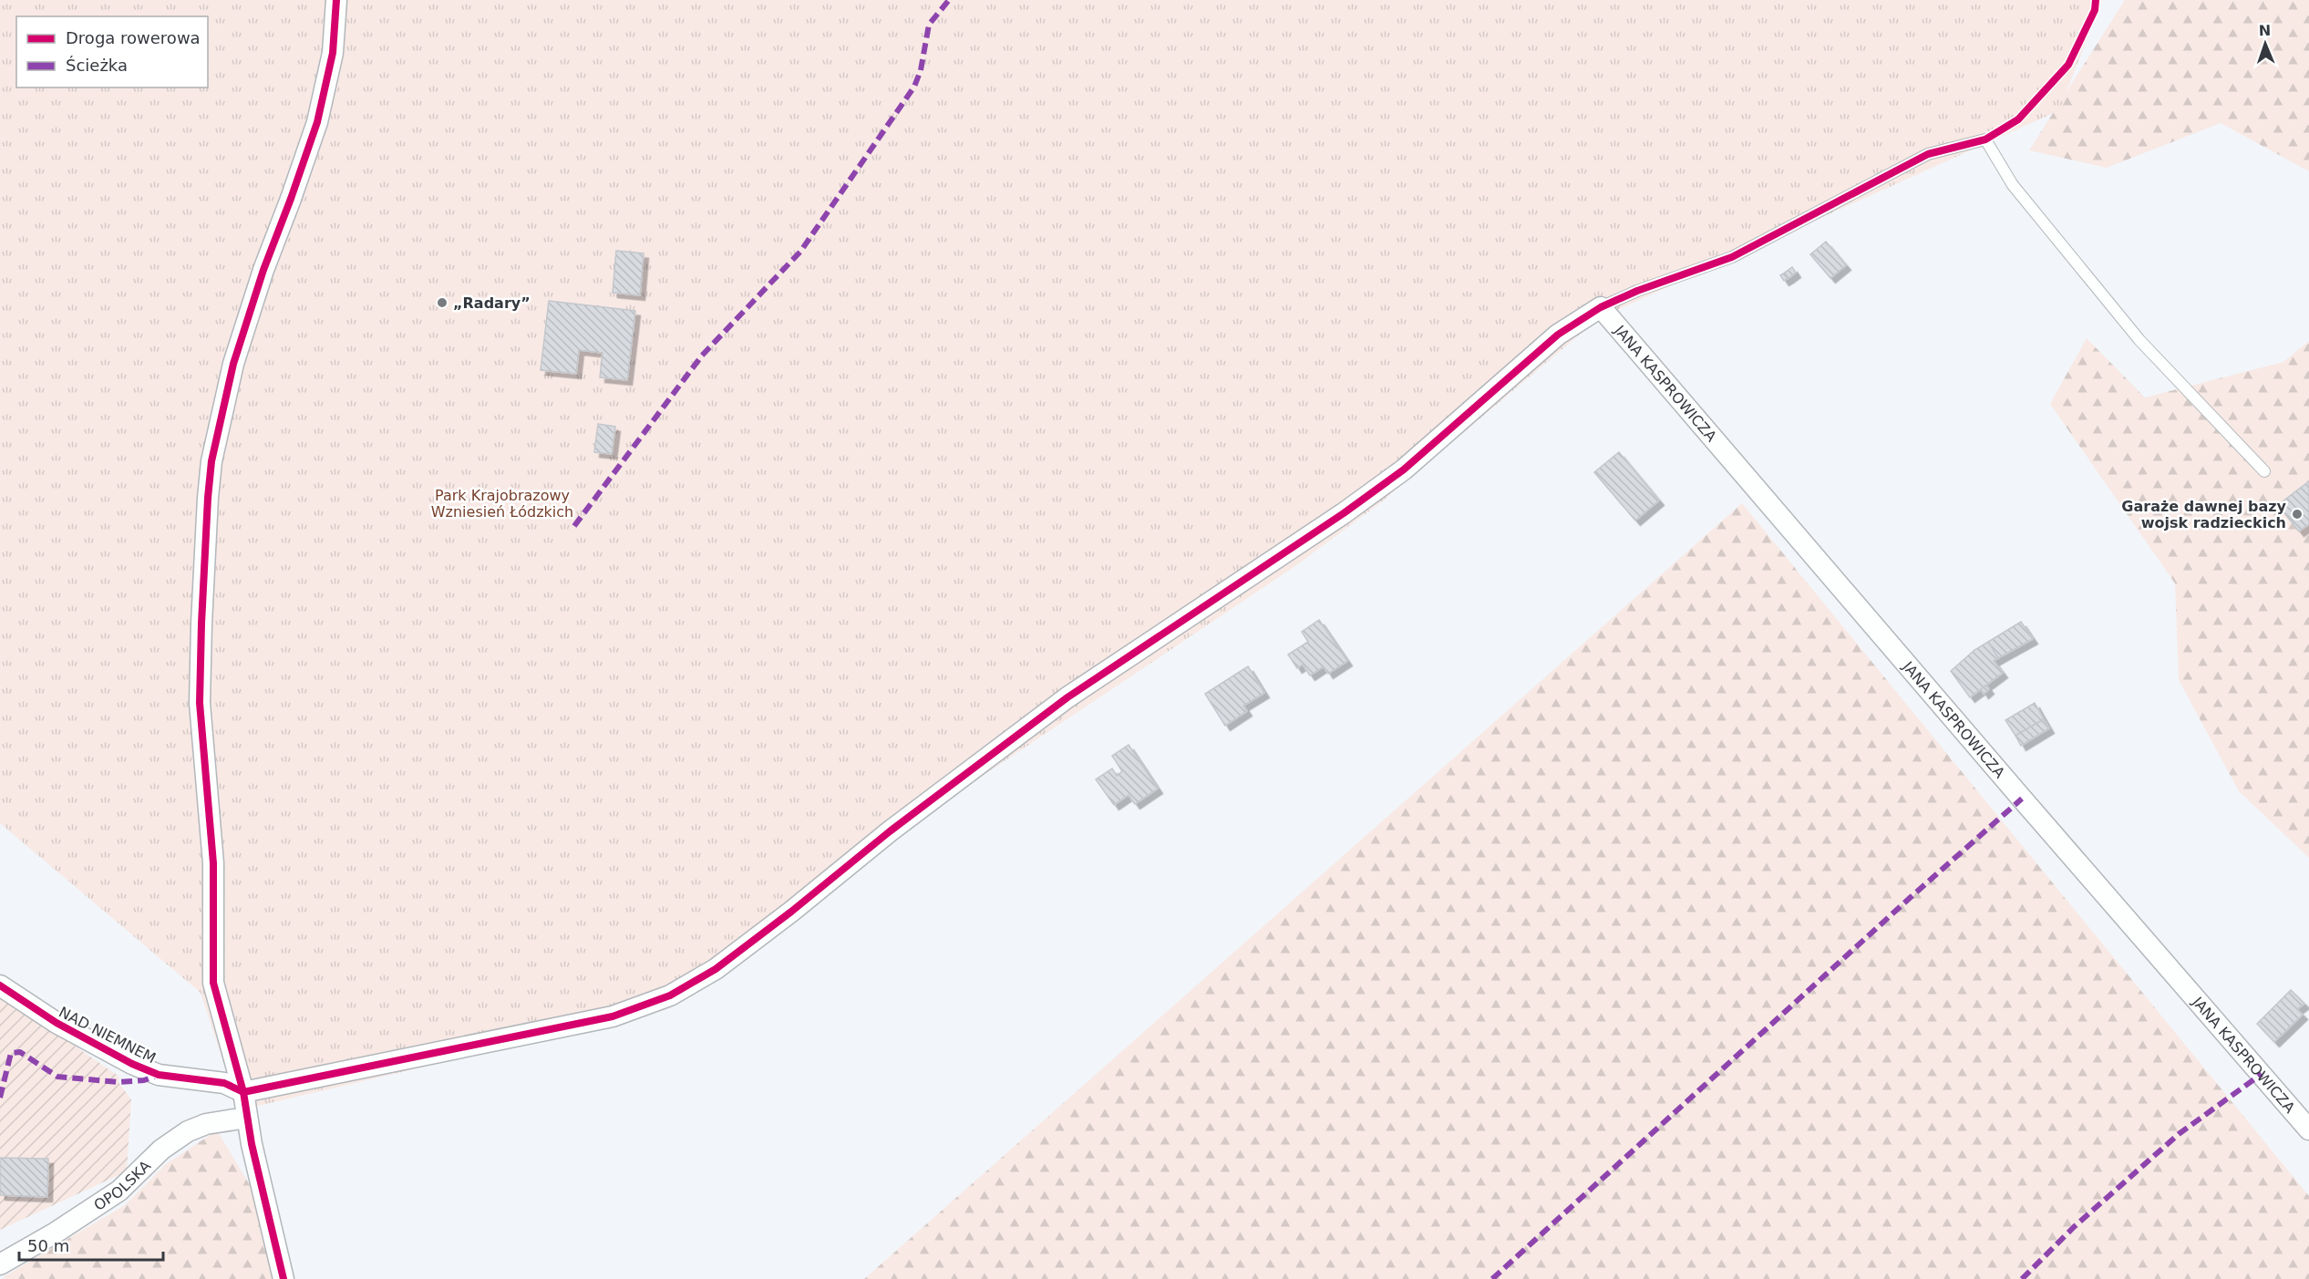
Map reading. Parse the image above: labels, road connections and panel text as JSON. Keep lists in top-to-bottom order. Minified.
{"streets":{"street":["JANA KASPROWICZA","NAD NIEMNEM","OPOLSKA"]},"parks":["Park Krajobrazowy Wzniesień Łódzkich"],"places":["„Radary”","Garaże dawnej bazy wojsk radzieckich"],"legend":["Droga rowerowa","Ścieżka"],"scale_bar":"50 m","north":"top"}
